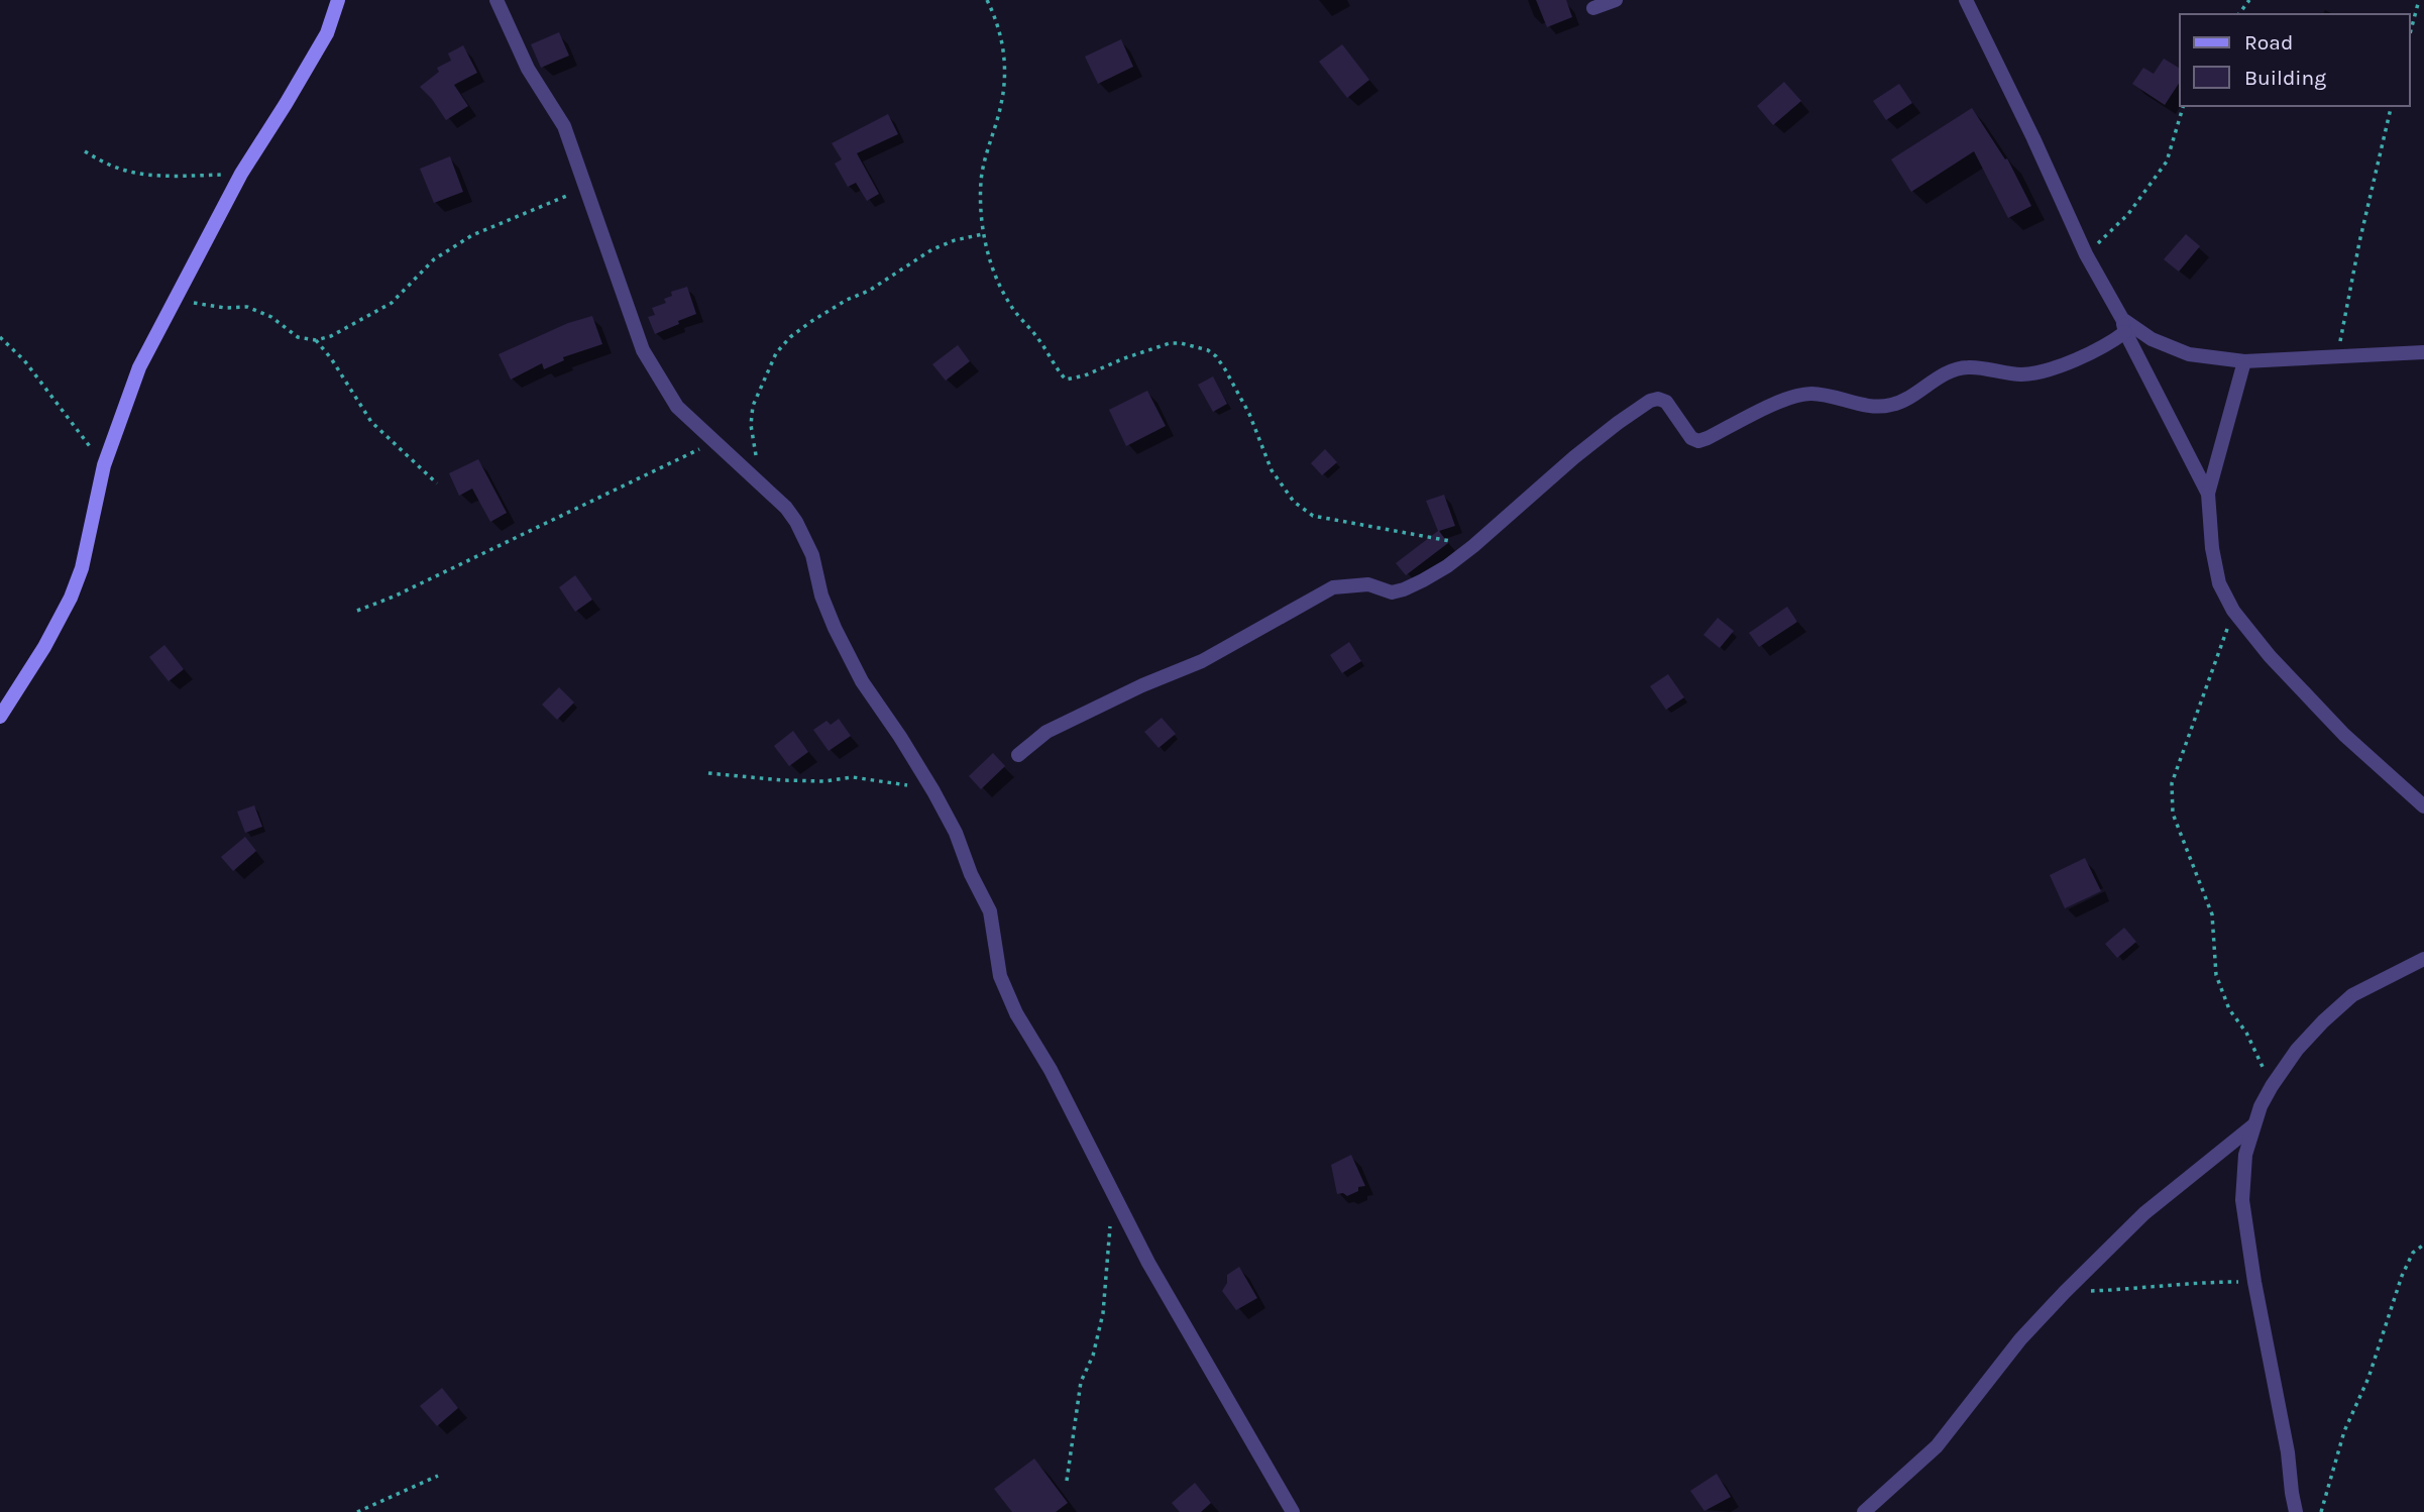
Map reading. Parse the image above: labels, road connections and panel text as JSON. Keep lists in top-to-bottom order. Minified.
{"legend":["Road","Building"]}
